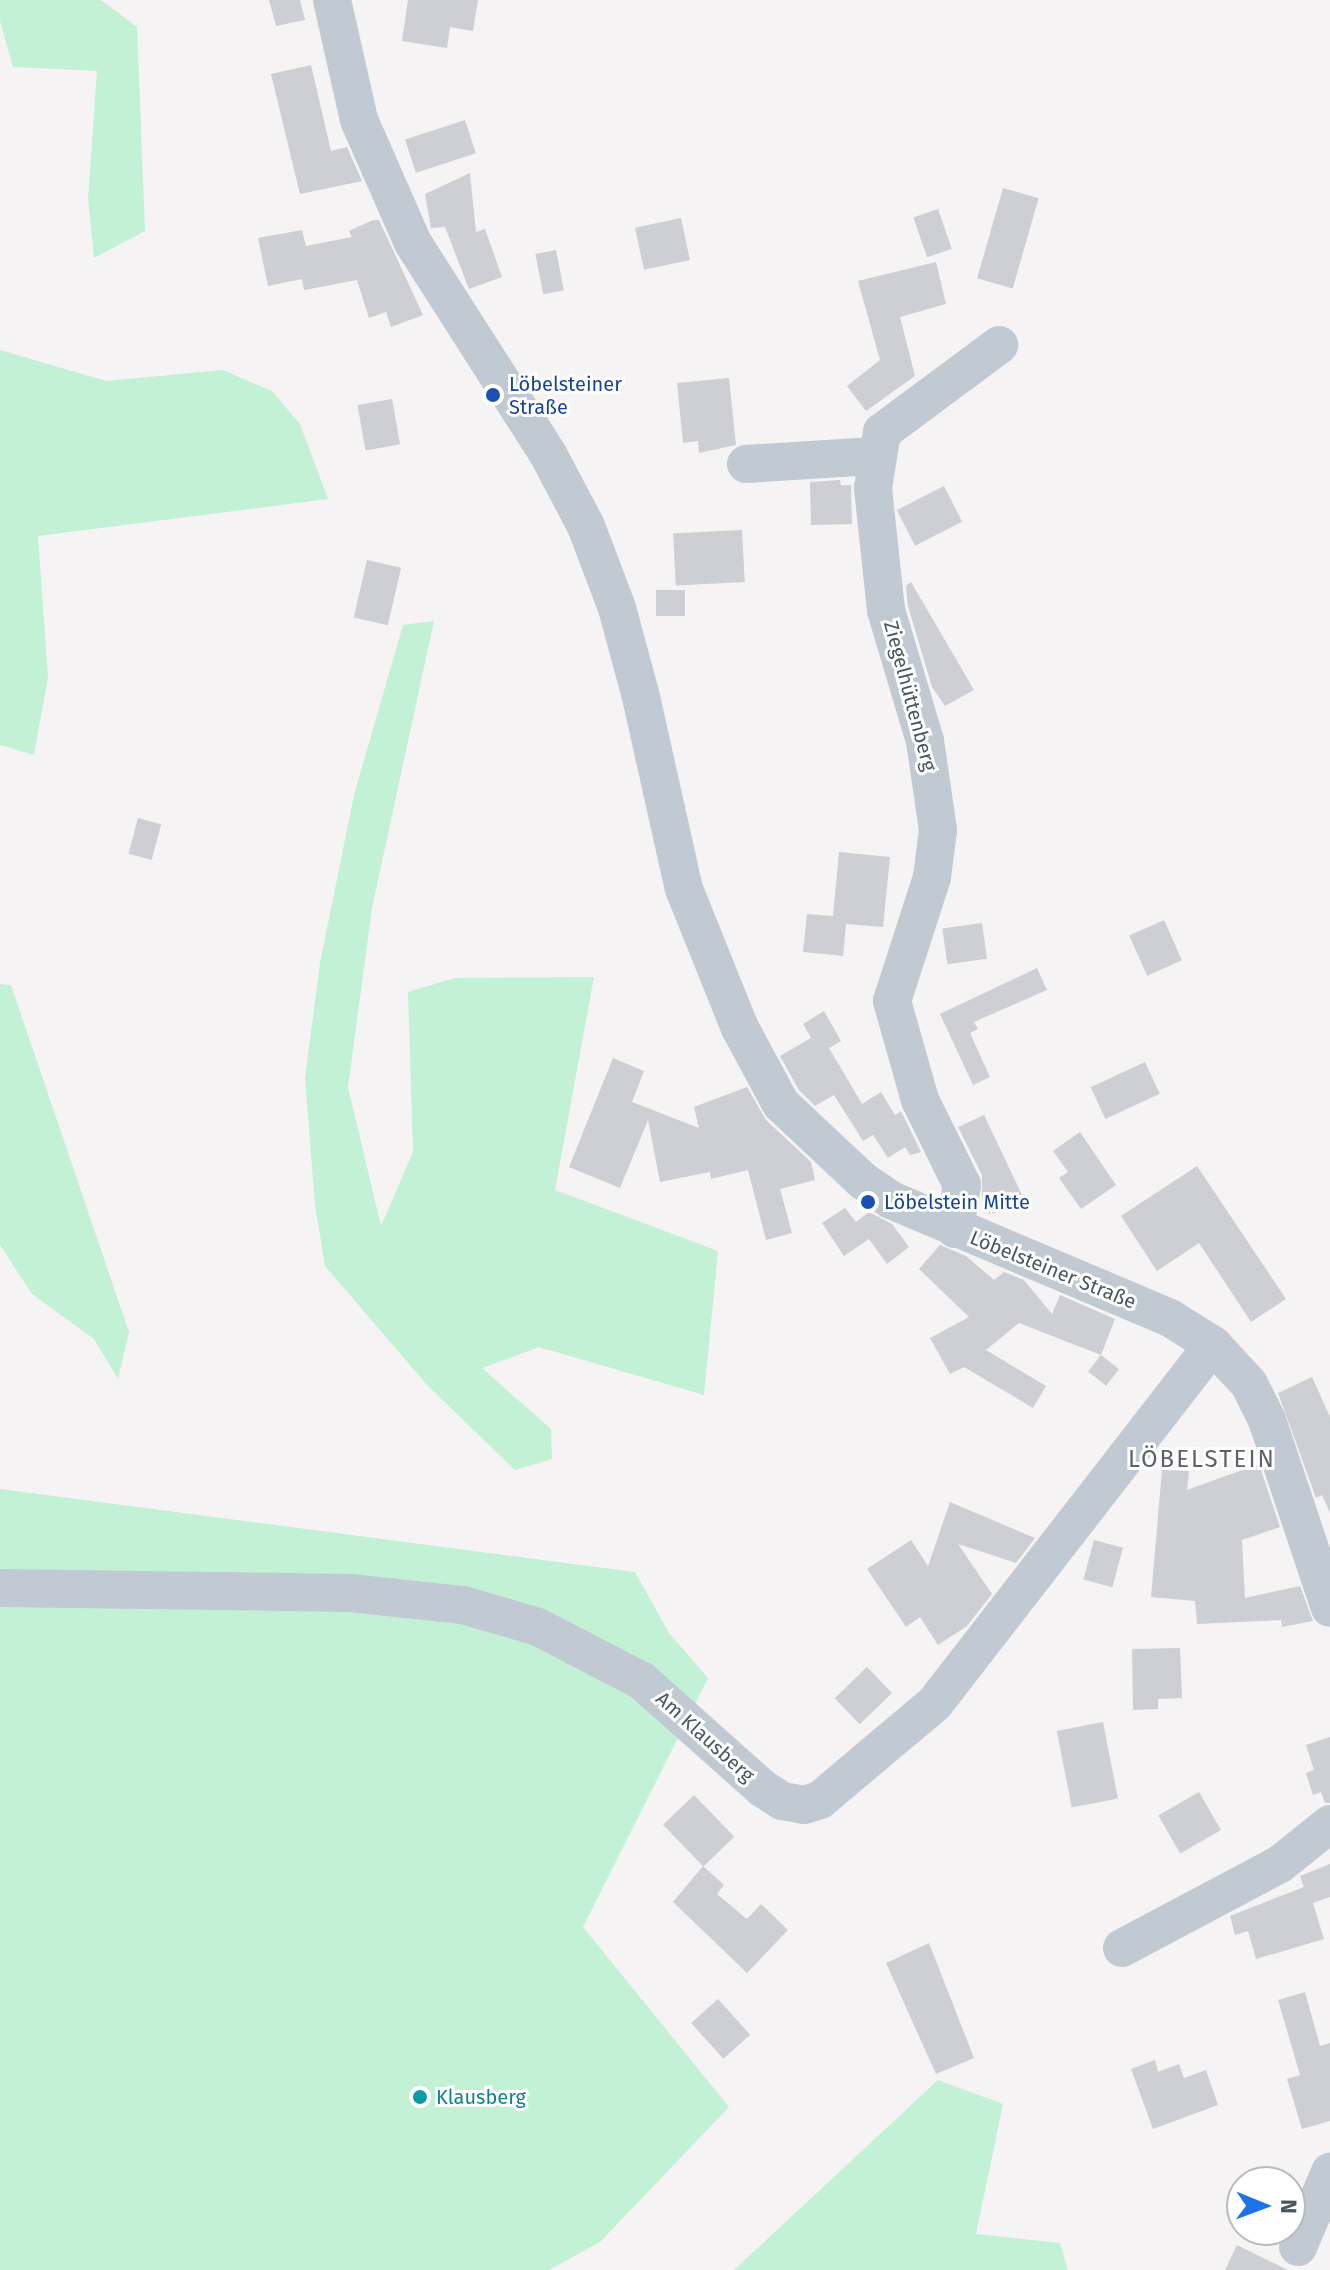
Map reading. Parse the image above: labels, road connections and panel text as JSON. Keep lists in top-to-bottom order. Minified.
{"streets":{"street":["Ziegelhüttenberg","Löbelsteiner Straße","Am Klausberg"]},"crossings":[["Ziegelhüttenberg","Löbelsteiner Straße"],["Löbelsteiner Straße","Am Klausberg"]],"districts":["LÖBELSTEIN"],"places":["Löbelsteiner Straße","Löbelstein Mitte","Klausberg"],"north":"right"}
